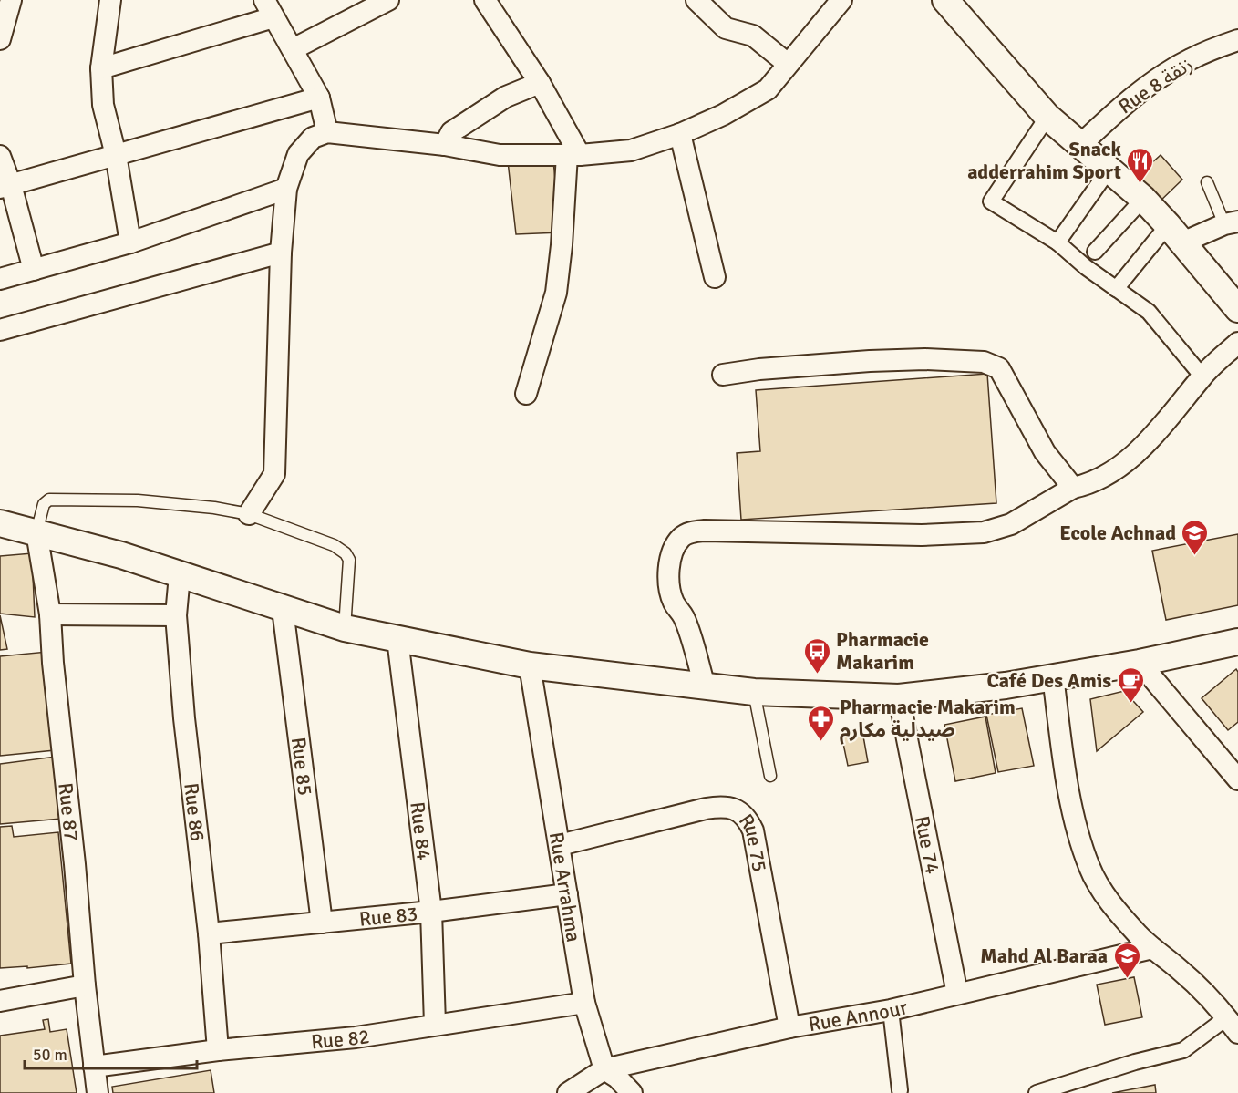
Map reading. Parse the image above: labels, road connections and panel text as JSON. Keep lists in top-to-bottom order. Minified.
{"streets":{"street":["Rue 8 زنقة","Rue 85","Rue 87","Rue 86","Rue 84","Rue 75","Rue 74","Rue Arrahma","Rue 83","Rue Annour","Rue 82"]},"crossings":[["Rue 85","Rue 83"],["Rue 87","Rue 82"],["Rue 86","Rue 83"],["Rue 86","Rue 82"],["Rue 84","Rue 83"],["Rue 84","Rue 82"],["Rue 75","Rue Arrahma"],["Rue 75","Rue Annour"],["Rue 74","Rue Annour"],["Rue Arrahma","Rue 83"],["Rue Arrahma","Rue Annour"],["Rue Arrahma","Rue 82"]],"places":{"restaurant":["Snack adderrahim Sport"],"school or university":["Ecole Achnad","Mahd Al Baraa"],"bus stop":["Pharmacie Makarim"],"cafe":["Café Des Amis"],"pharmacy":["Pharmacie Makarim صيدلية مكارم"]},"scale_bar":"50 m"}
